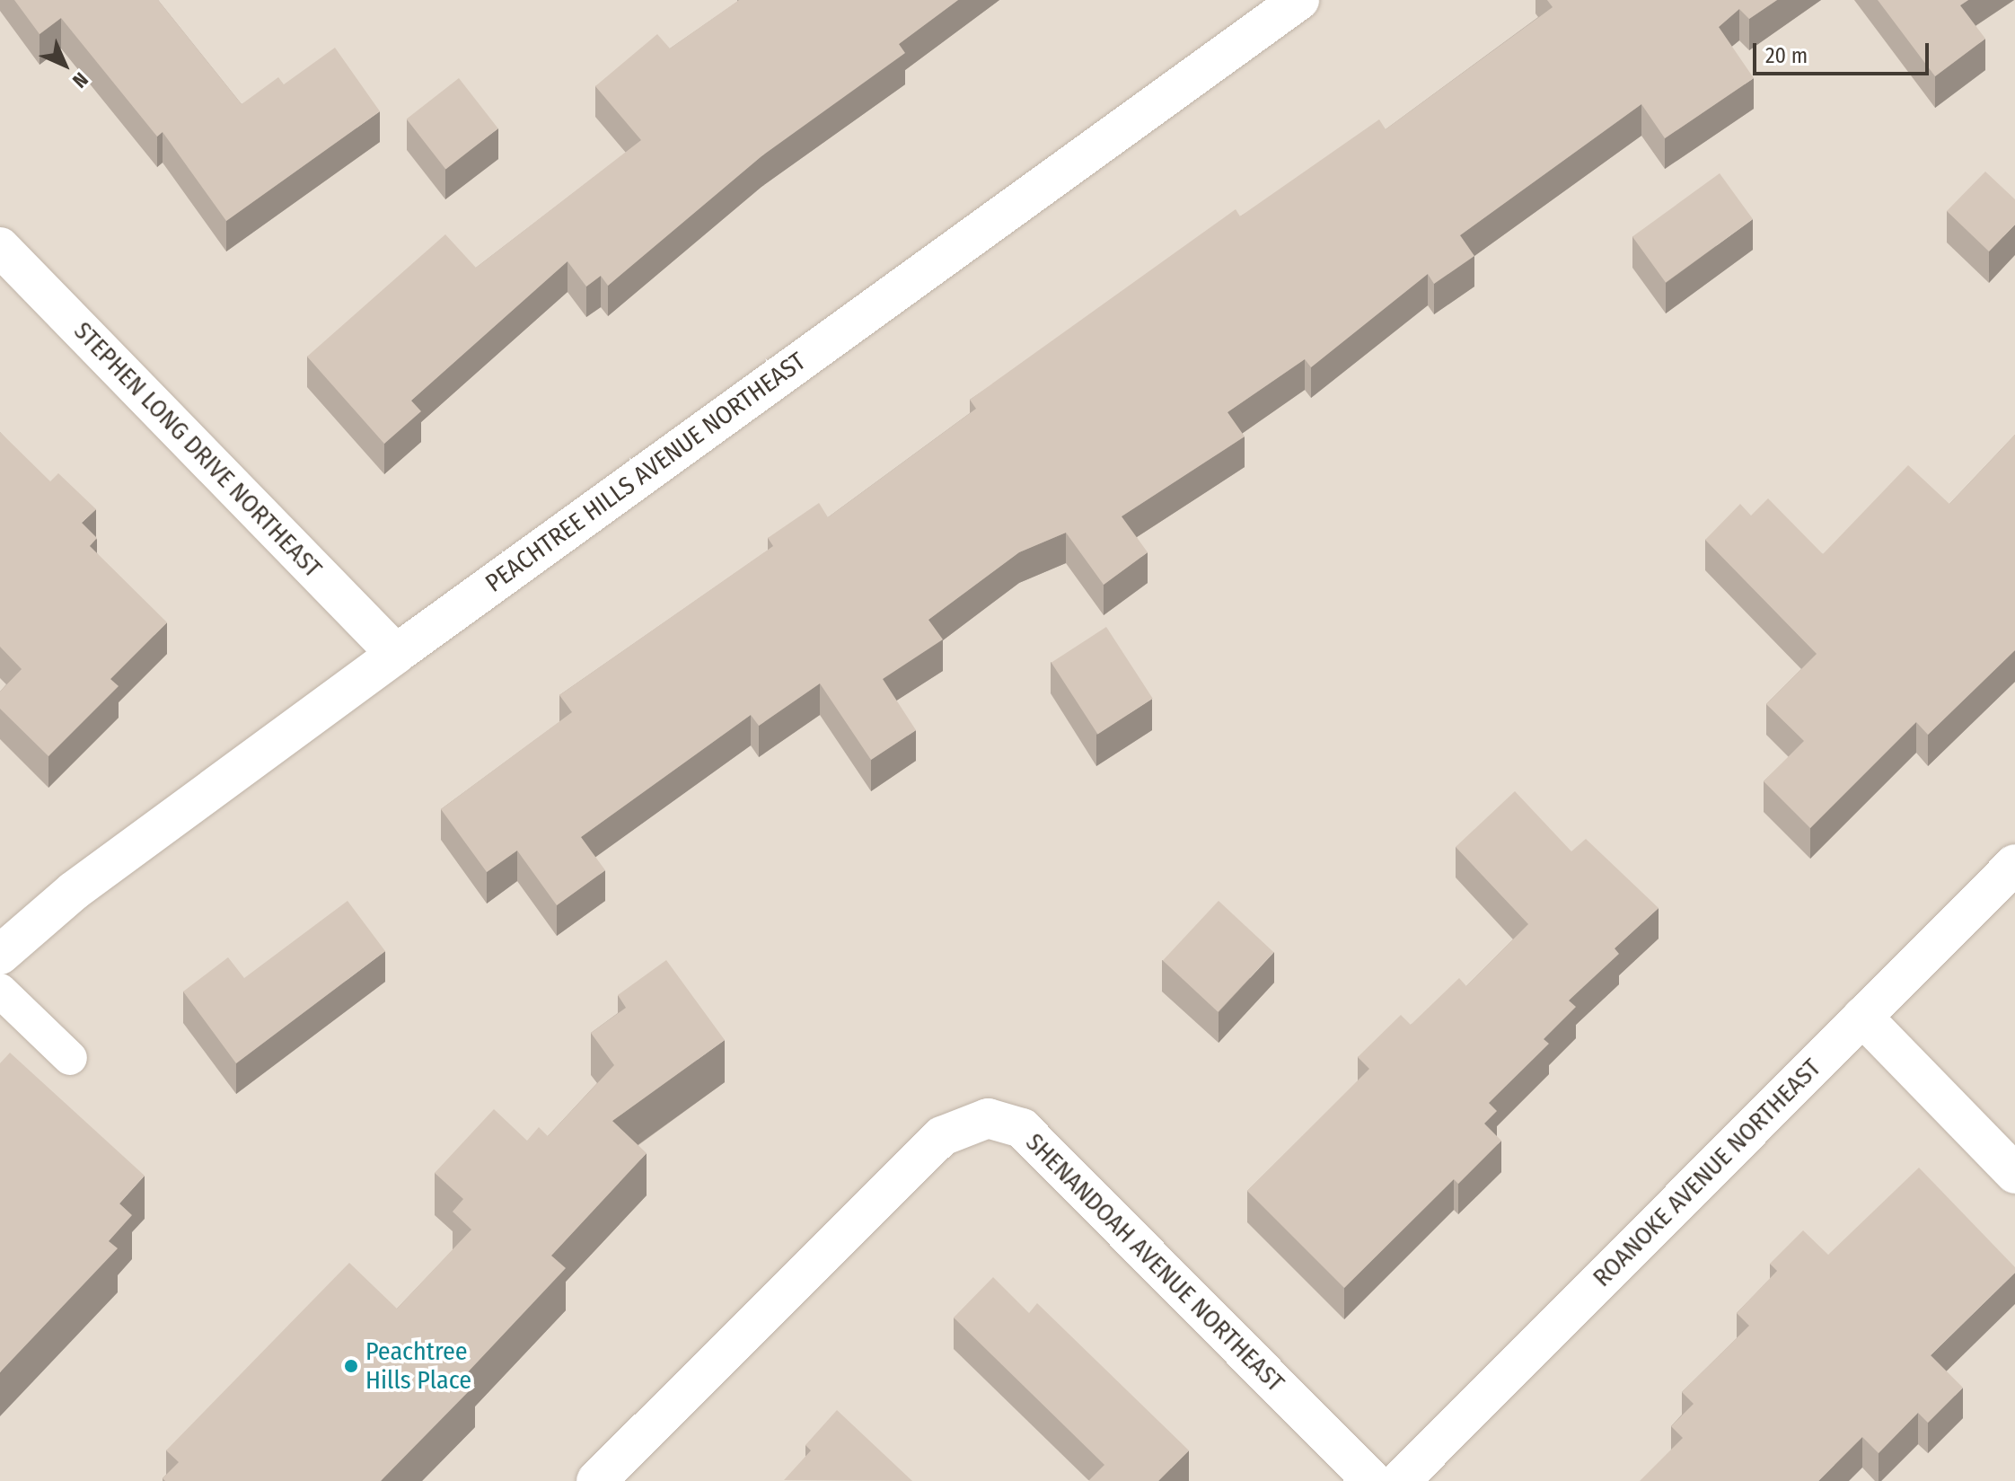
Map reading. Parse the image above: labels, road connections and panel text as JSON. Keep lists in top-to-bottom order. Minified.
{"streets":{"street":["STEPHEN LONG DRIVE NORTHEAST","PEACHTREE HILLS AVENUE NORTHEAST","ROANOKE AVENUE NORTHEAST","SHENANDOAH AVENUE NORTHEAST"]},"crossings":[["STEPHEN LONG DRIVE NORTHEAST","PEACHTREE HILLS AVENUE NORTHEAST"]],"places":["Peachtree Hills Place"],"scale_bar":"20 m","north":"bottom right"}
